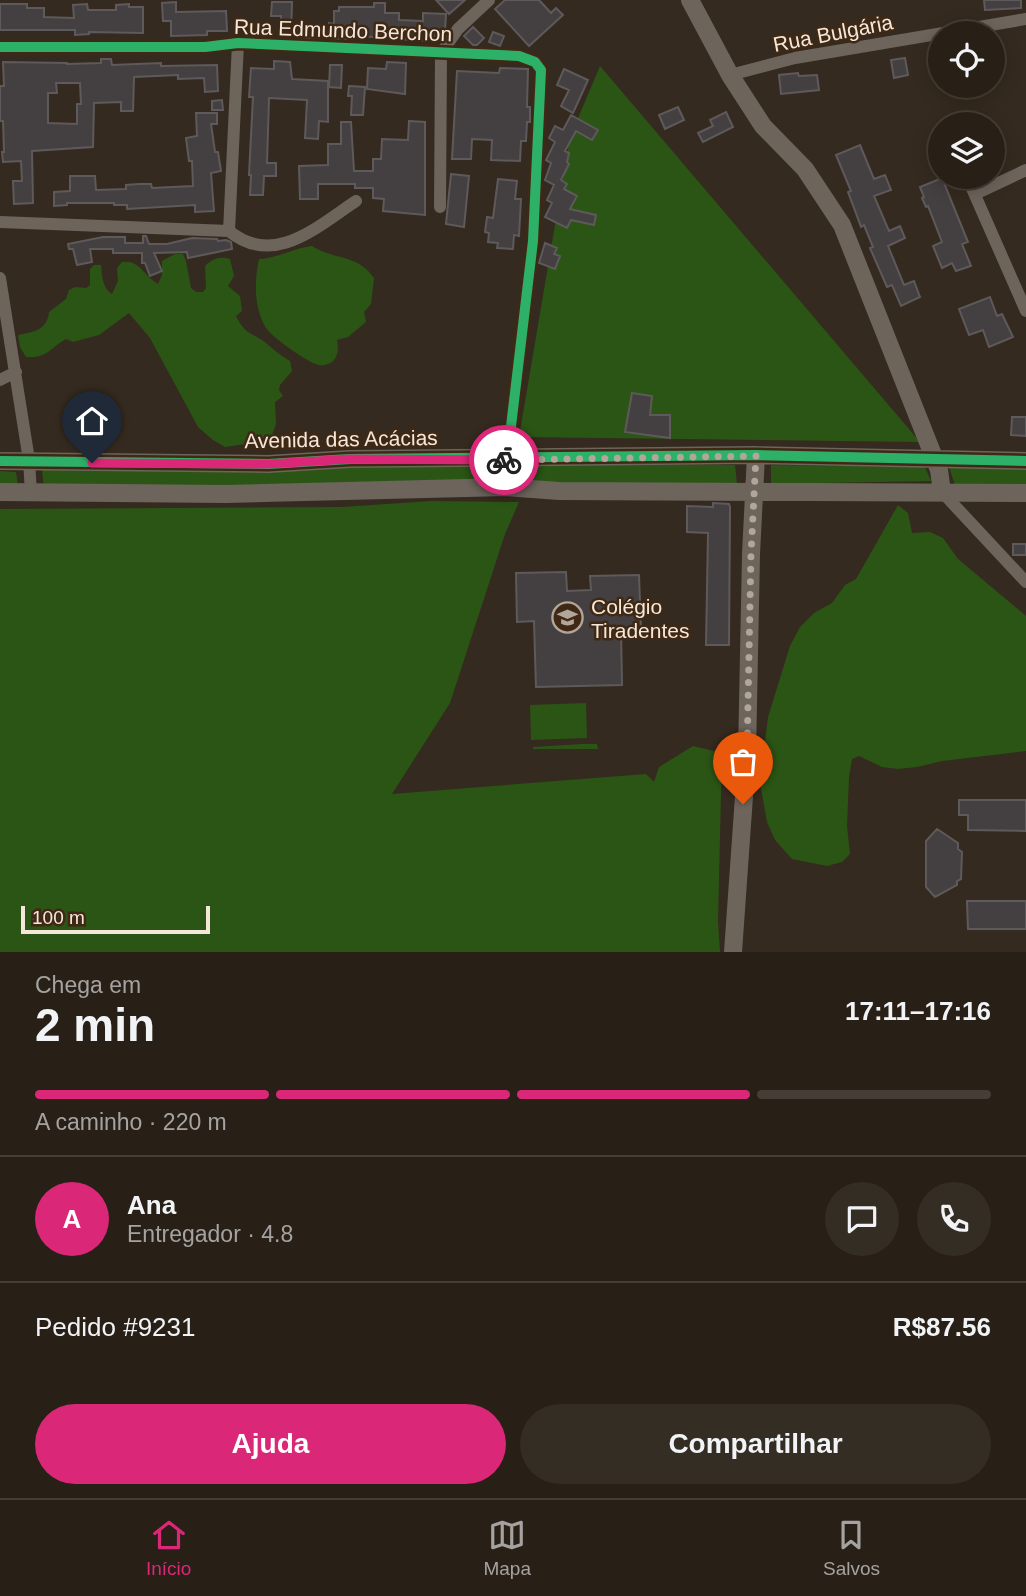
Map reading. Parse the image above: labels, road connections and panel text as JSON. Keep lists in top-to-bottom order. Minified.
{"streets":{"street":["Rua Edmundo Berchon","Rua Bulgária","Avenida das Acácias"]},"crossings":[["Rua Edmundo Berchon","Avenida das Acácias"]],"places":{"school or university":["Colégio Tiradentes"]},"scale_bar":"100 m","page":{"scale":"100 m","heading":["2 min","Chega em","17:11–17:16"],"panel":["Ana","Entregador · 4.8","Pedido #9231","R$87.56"],"bar":"A caminho · 220 m","round":"A","buttons":["Ajuda","Compartilhar"],"tabs":["Início","Mapa","Salvos"]}}
